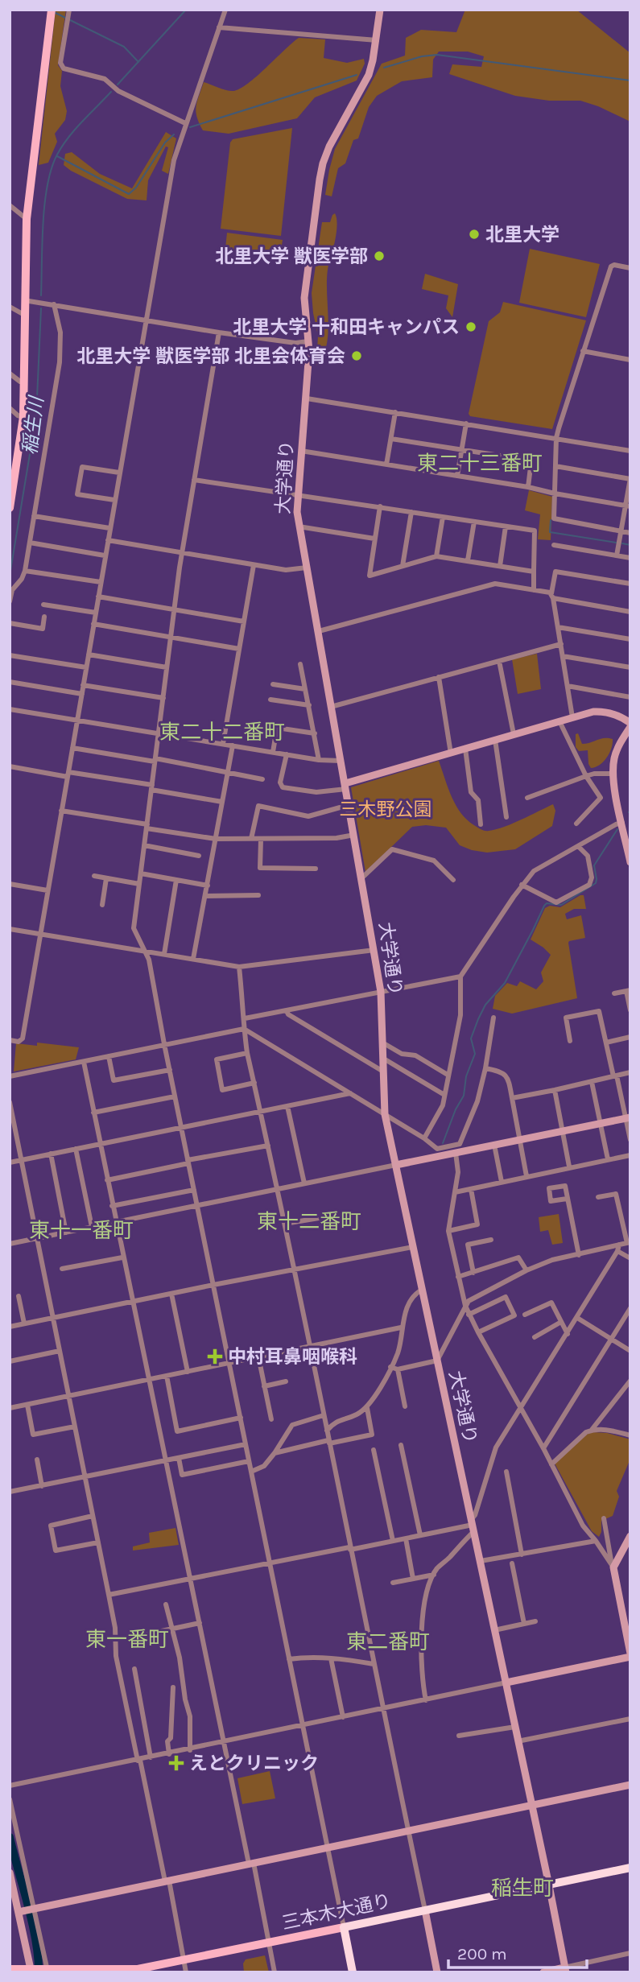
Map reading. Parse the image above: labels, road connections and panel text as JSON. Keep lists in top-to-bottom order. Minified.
{"streets":{"highway":["三本木大通り"],"street":["大学通り"]},"crossings":[["大学通り","三本木大通り"]],"districts":["東二十三番町","東二十二番町","東十二番町","東十一番町","東一番町","東二番町","稲生町"],"water":["稲生川"],"parks":["三木野公園"],"places":{"other":["北里大学","北里大学 獣医学部","北里大学 十和田キャンパス","北里大学 獣医学部 北里会体育会"],"health":["中村耳鼻咽喉科","えとクリニック"]},"scale_bar":"200 m"}
